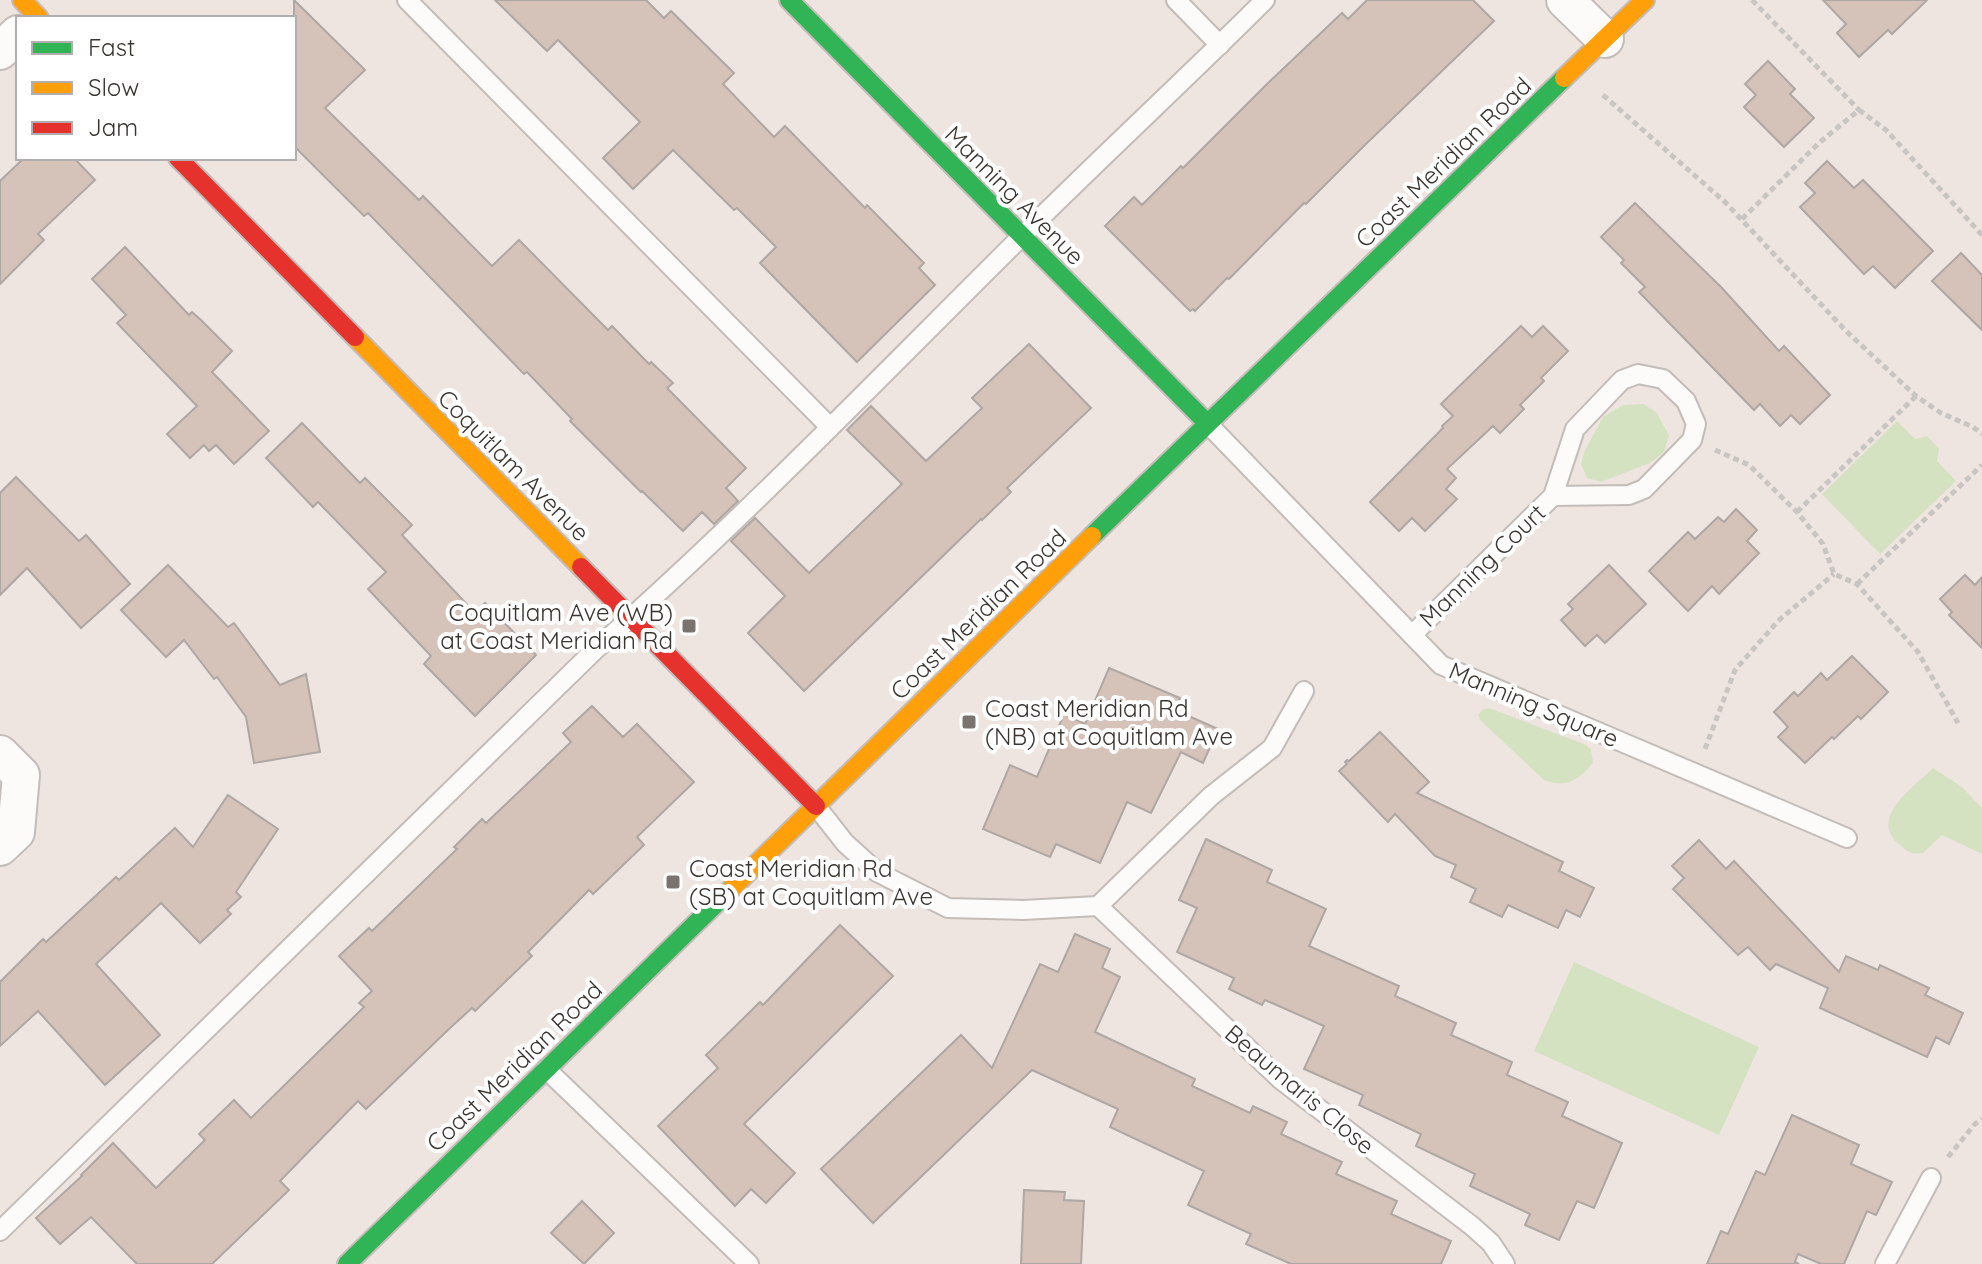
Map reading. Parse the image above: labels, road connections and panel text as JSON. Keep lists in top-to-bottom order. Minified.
{"streets":{"main road":["Coast Meridian Road","Manning Avenue","Coquitlam Avenue"],"lane":["Manning Court","Manning Square","Beaumaris Close"]},"crossings":[["Coast Meridian Road","Manning Avenue"],["Coast Meridian Road","Coquitlam Avenue"],["Coast Meridian Road","Manning Square"],["Manning Avenue","Manning Square"],["Manning Court","Manning Square"]],"places":{"transit":["Coquitlam Ave (WB) at Coast Meridian Rd","Coast Meridian Rd (NB) at Coquitlam Ave","Coast Meridian Rd (SB) at Coquitlam Ave"]},"legend":["Fast","Slow","Jam"]}
